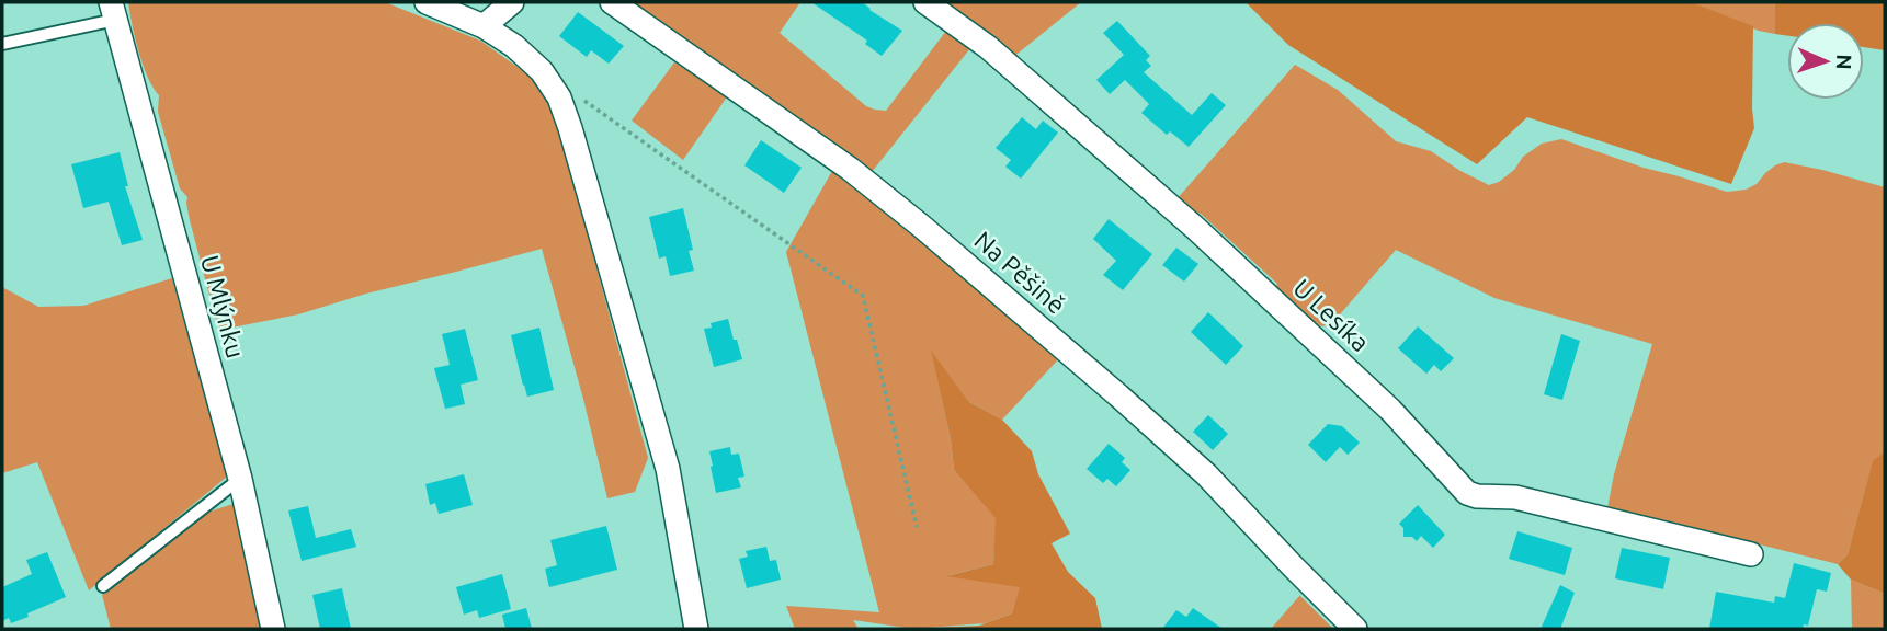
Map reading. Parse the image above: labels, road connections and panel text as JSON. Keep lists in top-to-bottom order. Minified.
{"streets":{"street":["Na Pěšině","U Mlýnku","U Lesíka"]},"north":"right"}
